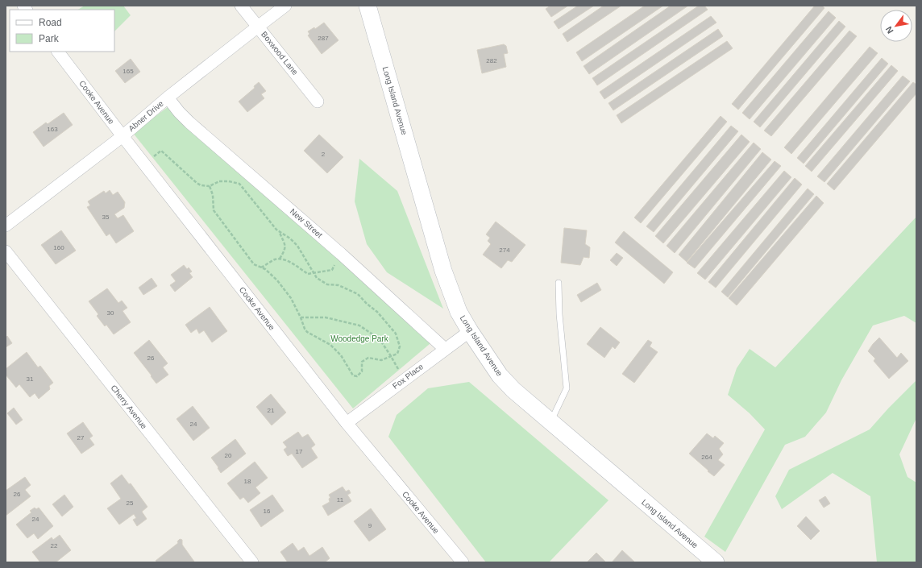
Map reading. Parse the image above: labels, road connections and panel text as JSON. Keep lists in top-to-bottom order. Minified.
{"streets":{"street":["Boxwood Lane","Long Island Avenue","Cooke Avenue","Abner Drive","New Street","Fox Place","Cherry Avenue"]},"crossings":[["Boxwood Lane","Abner Drive"],["Long Island Avenue","Fox Place"],["Cooke Avenue","Abner Drive"],["Cooke Avenue","Fox Place"],["Abner Drive","New Street"],["New Street","Fox Place"]],"parks":["Woodedge Park"],"house_numbers":["287","282","165","163","2","35","160","274","30","26","31","21","24","27","17","20","264","18","26","11","25","16","24","9","22"],"legend":["Road","Park"],"north":"bottom left"}
